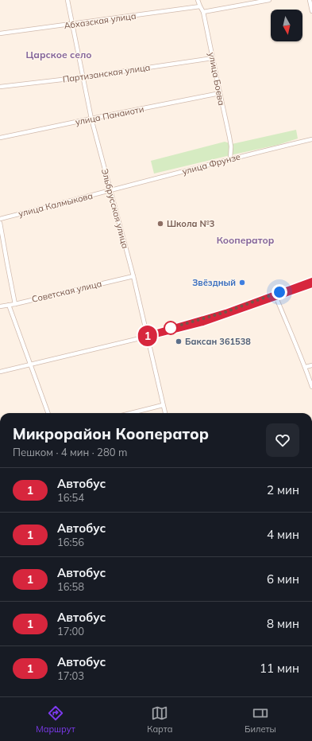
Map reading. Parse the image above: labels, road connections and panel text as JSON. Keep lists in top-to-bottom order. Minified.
{"streets":{"street":["Абхазская улица","Партизанская улица","улица Боева","улица Панаиоти","улица Фрунзе","улица Калмыкова","Эльбрусская улица","Советская улица"]},"crossings":[["Абхазская улица","улица Боева"],["Абхазская улица","Эльбрусская улица"],["Партизанская улица","улица Боева"],["Партизанская улица","Эльбрусская улица"],["улица Боева","улица Панаиоти"],["улица Боева","улица Фрунзе"],["улица Панаиоти","Эльбрусская улица"],["улица Фрунзе","улица Калмыкова"],["улица Фрунзе","Эльбрусская улица"],["улица Калмыкова","Эльбрусская улица"],["Эльбрусская улица","Советская улица"]],"districts":["Царское село","Кооператор"],"places":["Школа №3","Звёздный","Баксан 361538"],"lines":["bus line 1"],"north":"bottom","page":{"on_map":"1","heading":["Микрорайон Кооператор","Пешком · 4 мин · 280 m"],"list":[{"mark":"1","name":"Автобус","note":"16:54","value":"2 мин"},{"mark":"1","name":"Автобус","note":"16:56","value":"4 мин"},{"mark":"1","name":"Автобус","note":"16:58","value":"6 мин"},{"mark":"1","name":"Автобус","note":"17:00","value":"8 мин"},{"mark":"1","name":"Автобус","note":"17:03","value":"11 мин"}],"tabs":["Маршрут","Карта","Билеты"]}}
